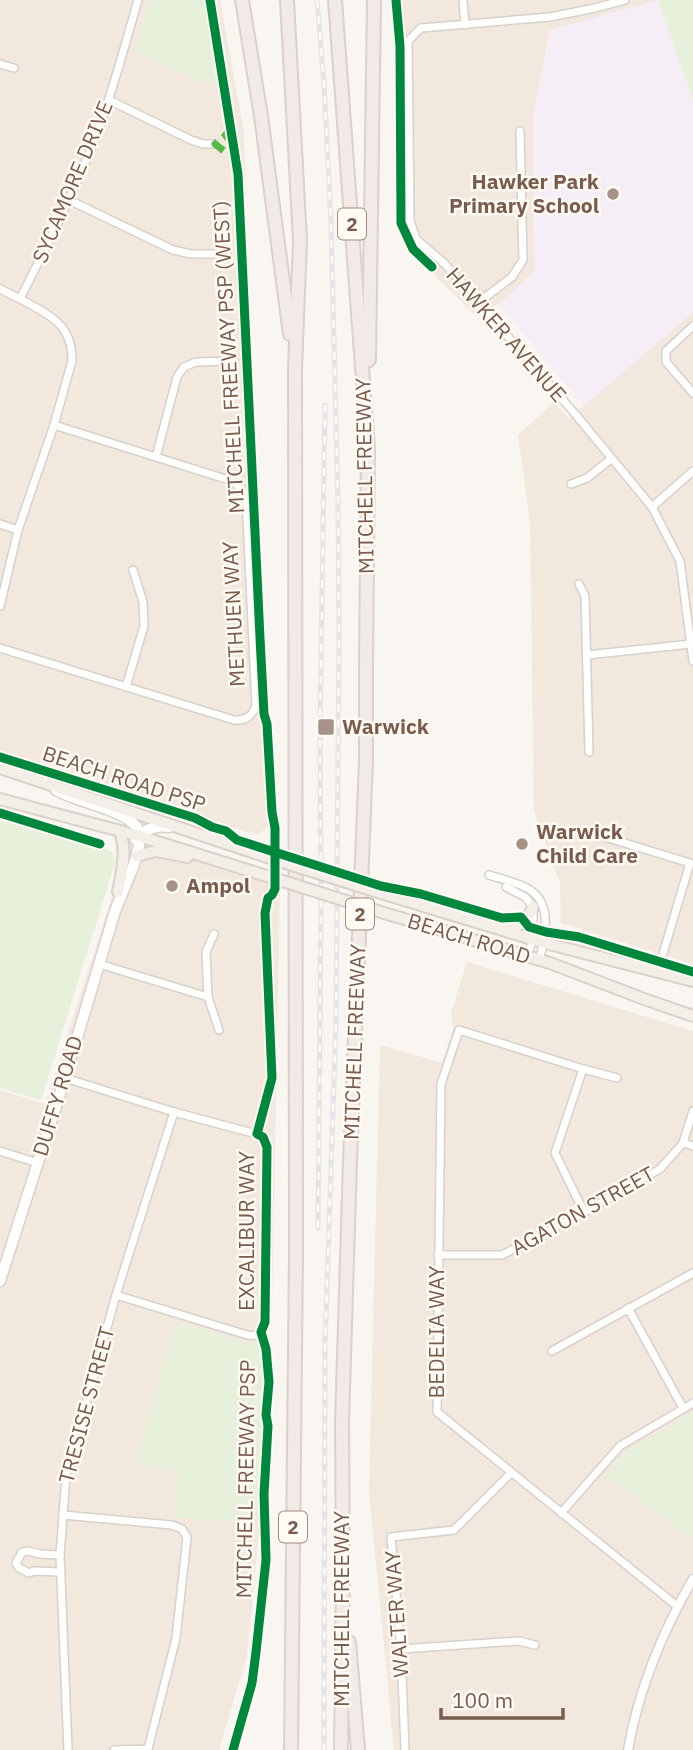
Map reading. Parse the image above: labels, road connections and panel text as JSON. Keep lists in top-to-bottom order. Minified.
{"streets":{"highway":["2","MITCHELL FREEWAY"],"main road":["BEACH ROAD","DUFFY ROAD"],"street":["SYCAMORE DRIVE","HAWKER AVENUE","METHUEN WAY","AGATON STREET","EXCALIBUR WAY","BEDELIA WAY","TRESISE STREET","WALTER WAY"],"cycle path":["MITCHELL FREEWAY PSP (WEST)","BEACH ROAD PSP"]},"crossings":[["BEACH ROAD","DUFFY ROAD"],["DUFFY ROAD","EXCALIBUR WAY"],["AGATON STREET","BEDELIA WAY"],["EXCALIBUR WAY","TRESISE STREET"],["BEDELIA WAY","WALTER WAY"]],"places":{"other":["Hawker Park Primary School","Warwick Child Care","Ampol"],"transit":["Warwick"]},"scale_bar":"100 m"}
